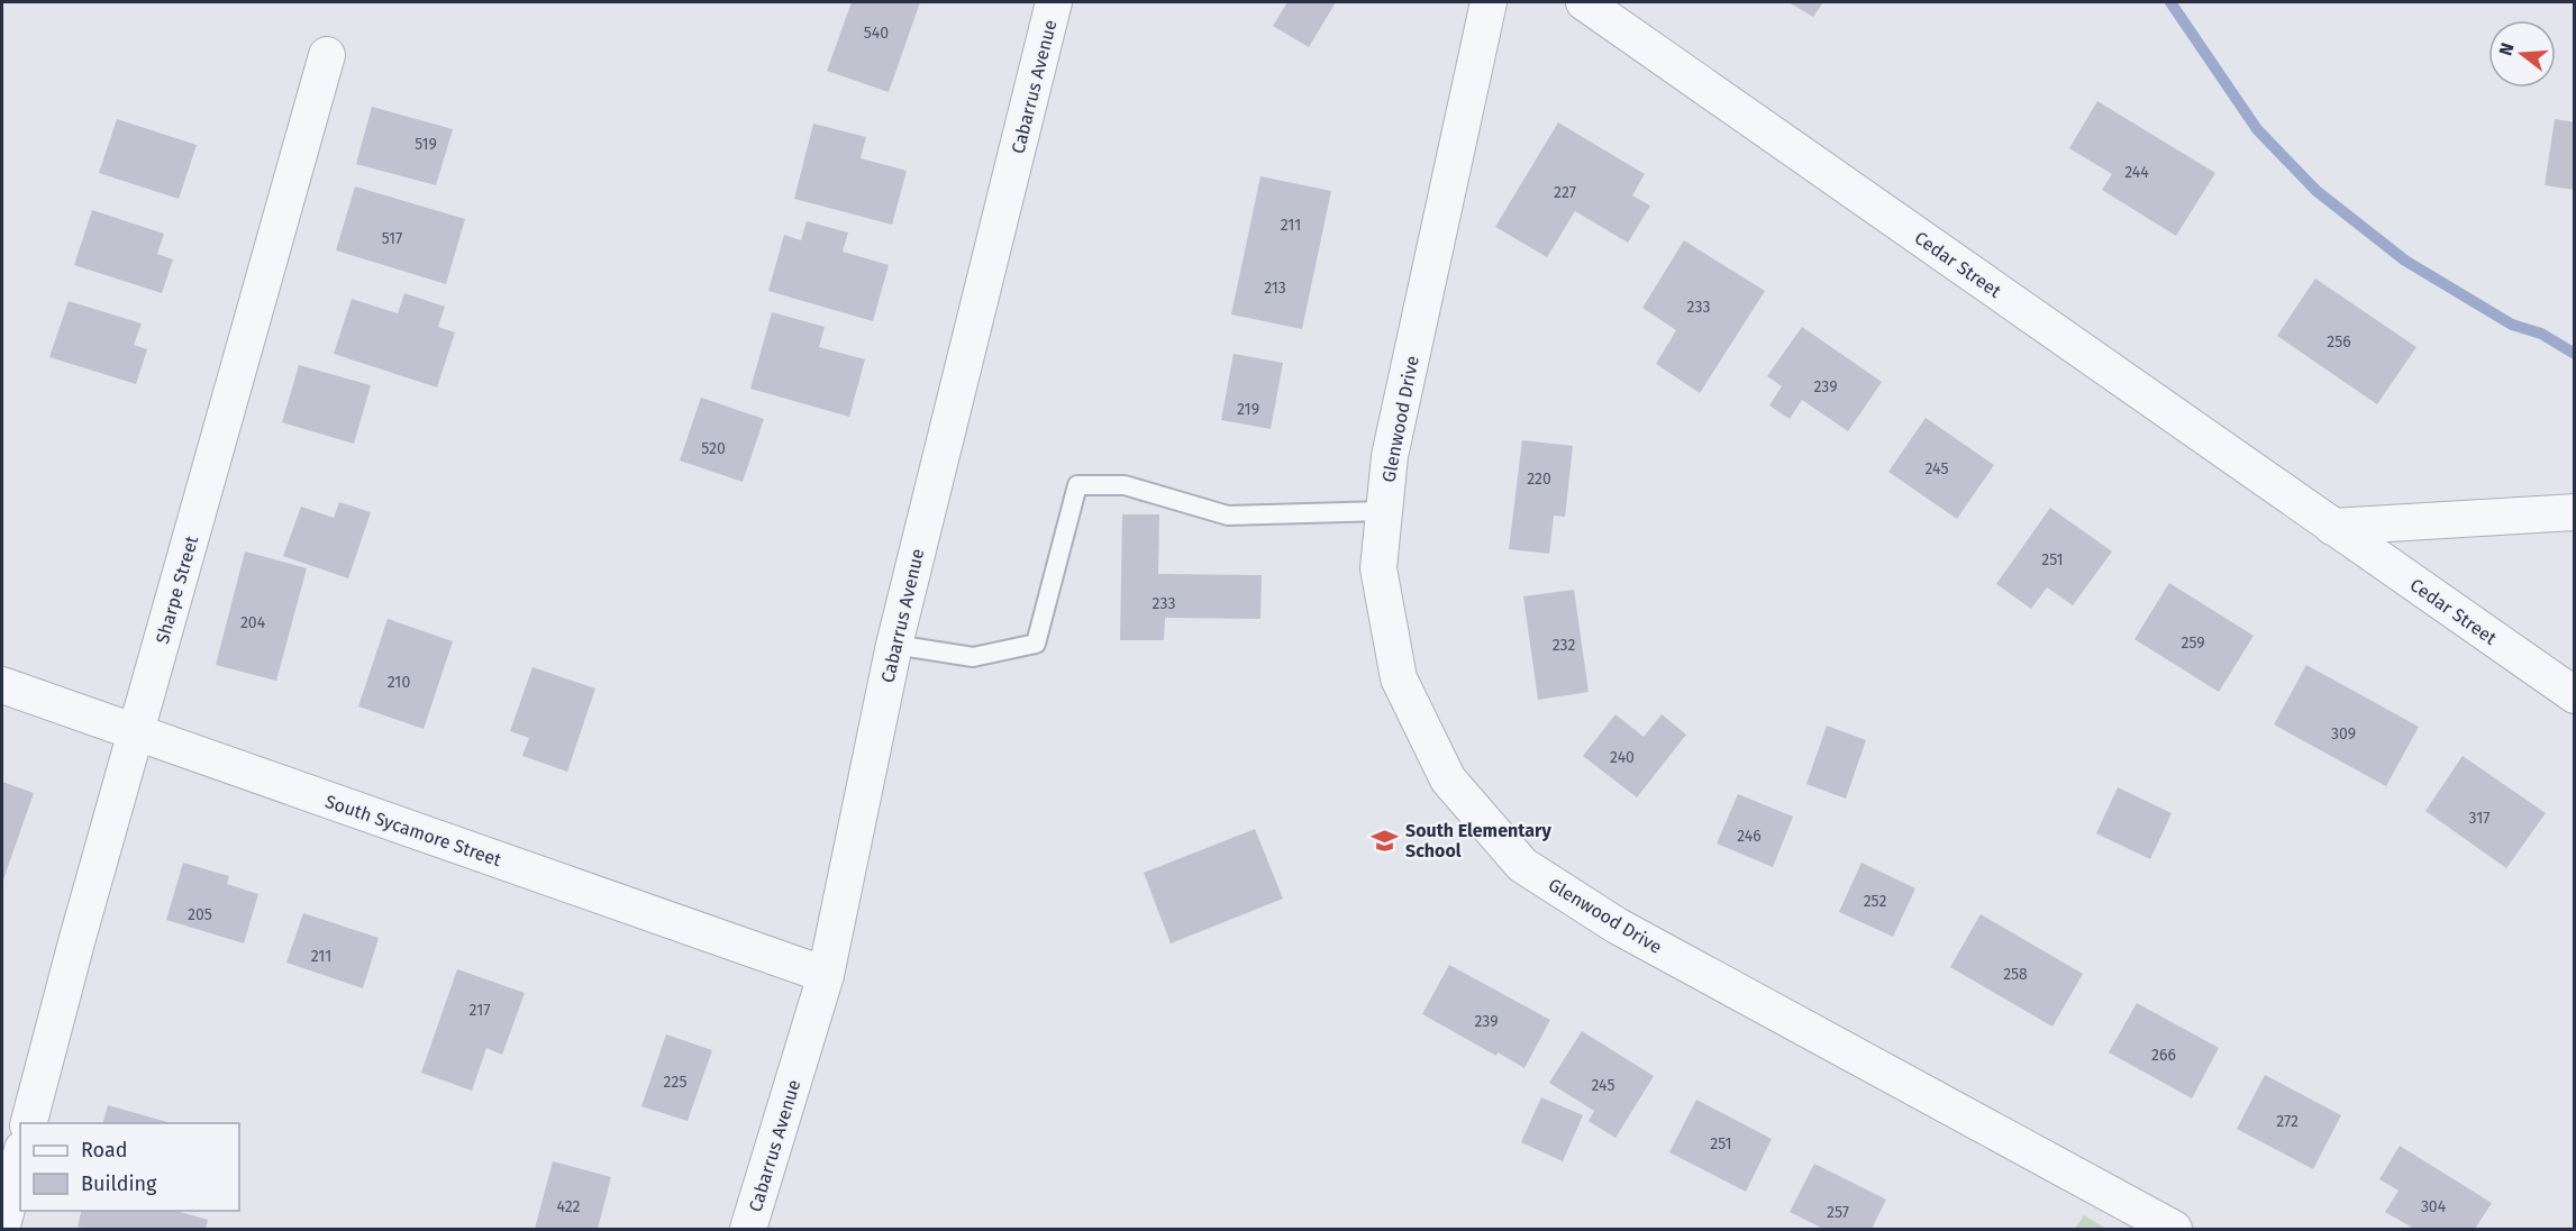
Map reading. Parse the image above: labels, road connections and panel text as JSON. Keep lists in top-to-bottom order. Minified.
{"streets":{"street":["Cabarrus Avenue","Cedar Street","Glenwood Drive","Sharpe Street","South Sycamore Street"]},"crossings":[["Cabarrus Avenue","South Sycamore Street"],["Sharpe Street","South Sycamore Street"]],"places":{"school or university":["South Elementary School"]},"house_numbers":["540","519","244","227","211","517","213","233","256","239","219","520","245","220","251","233","204","259","232","210","309","240","317","246","252","205","211","258","217","239","266","225","245","272","251","422","304","257"],"legend":["Road","Building"],"north":"left"}
